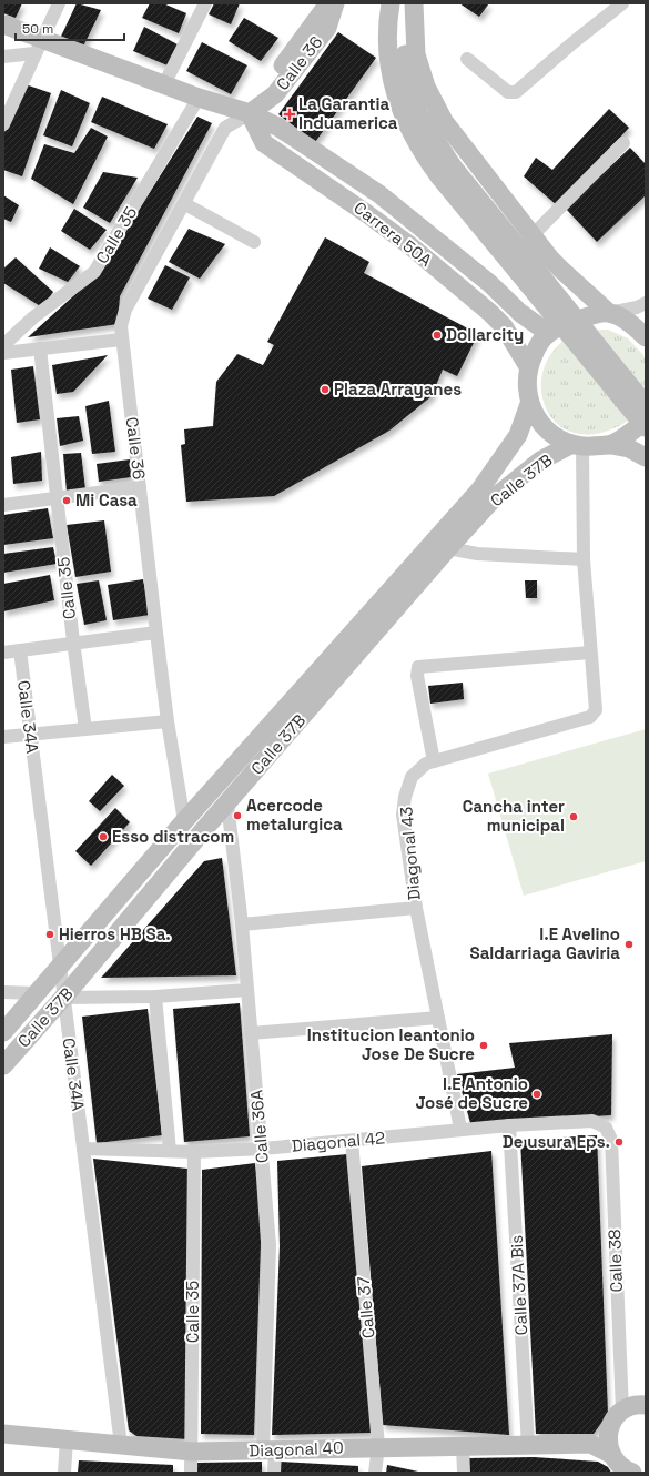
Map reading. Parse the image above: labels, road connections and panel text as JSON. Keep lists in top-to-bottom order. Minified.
{"streets":{"main road":["Calle 36","Carrera 50A","Calle 37B","Diagonal 40"],"street":["Calle 35","Calle 34A","Diagonal 43","Calle 36A","Diagonal 42","Calle 38","Calle 37A Bis","Calle 37"]},"crossings":[["Calle 36","Carrera 50A"],["Calle 36","Calle 37B"],["Carrera 50A","Calle 35"],["Calle 35","Diagonal 42"],["Calle 35","Diagonal 40"],["Calle 37B","Calle 34A"],["Calle 37B","Calle 36A"],["Calle 34A","Diagonal 42"],["Calle 34A","Diagonal 40"],["Diagonal 43","Calle 36A"],["Calle 36A","Diagonal 42"],["Calle 36A","Diagonal 40"],["Diagonal 42","Calle 38"],["Diagonal 42","Calle 37A Bis"],["Diagonal 42","Calle 37"],["Calle 37A Bis","Diagonal 40"],["Calle 37","Diagonal 40"]],"places":{"health":["La Garantia Induamerica"],"other":["Dollarcity","Plaza Arrayanes","Mi Casa","Acercode metalurgica","Cancha inter municipal","Esso distracom","Hierros HB Sa.","I.E Avelino Saldarriaga Gaviria","Institucion Ieantonio Jose De Sucre","I.E Antonio José de Sucre","De usura Eps."]},"scale_bar":"50 m"}
